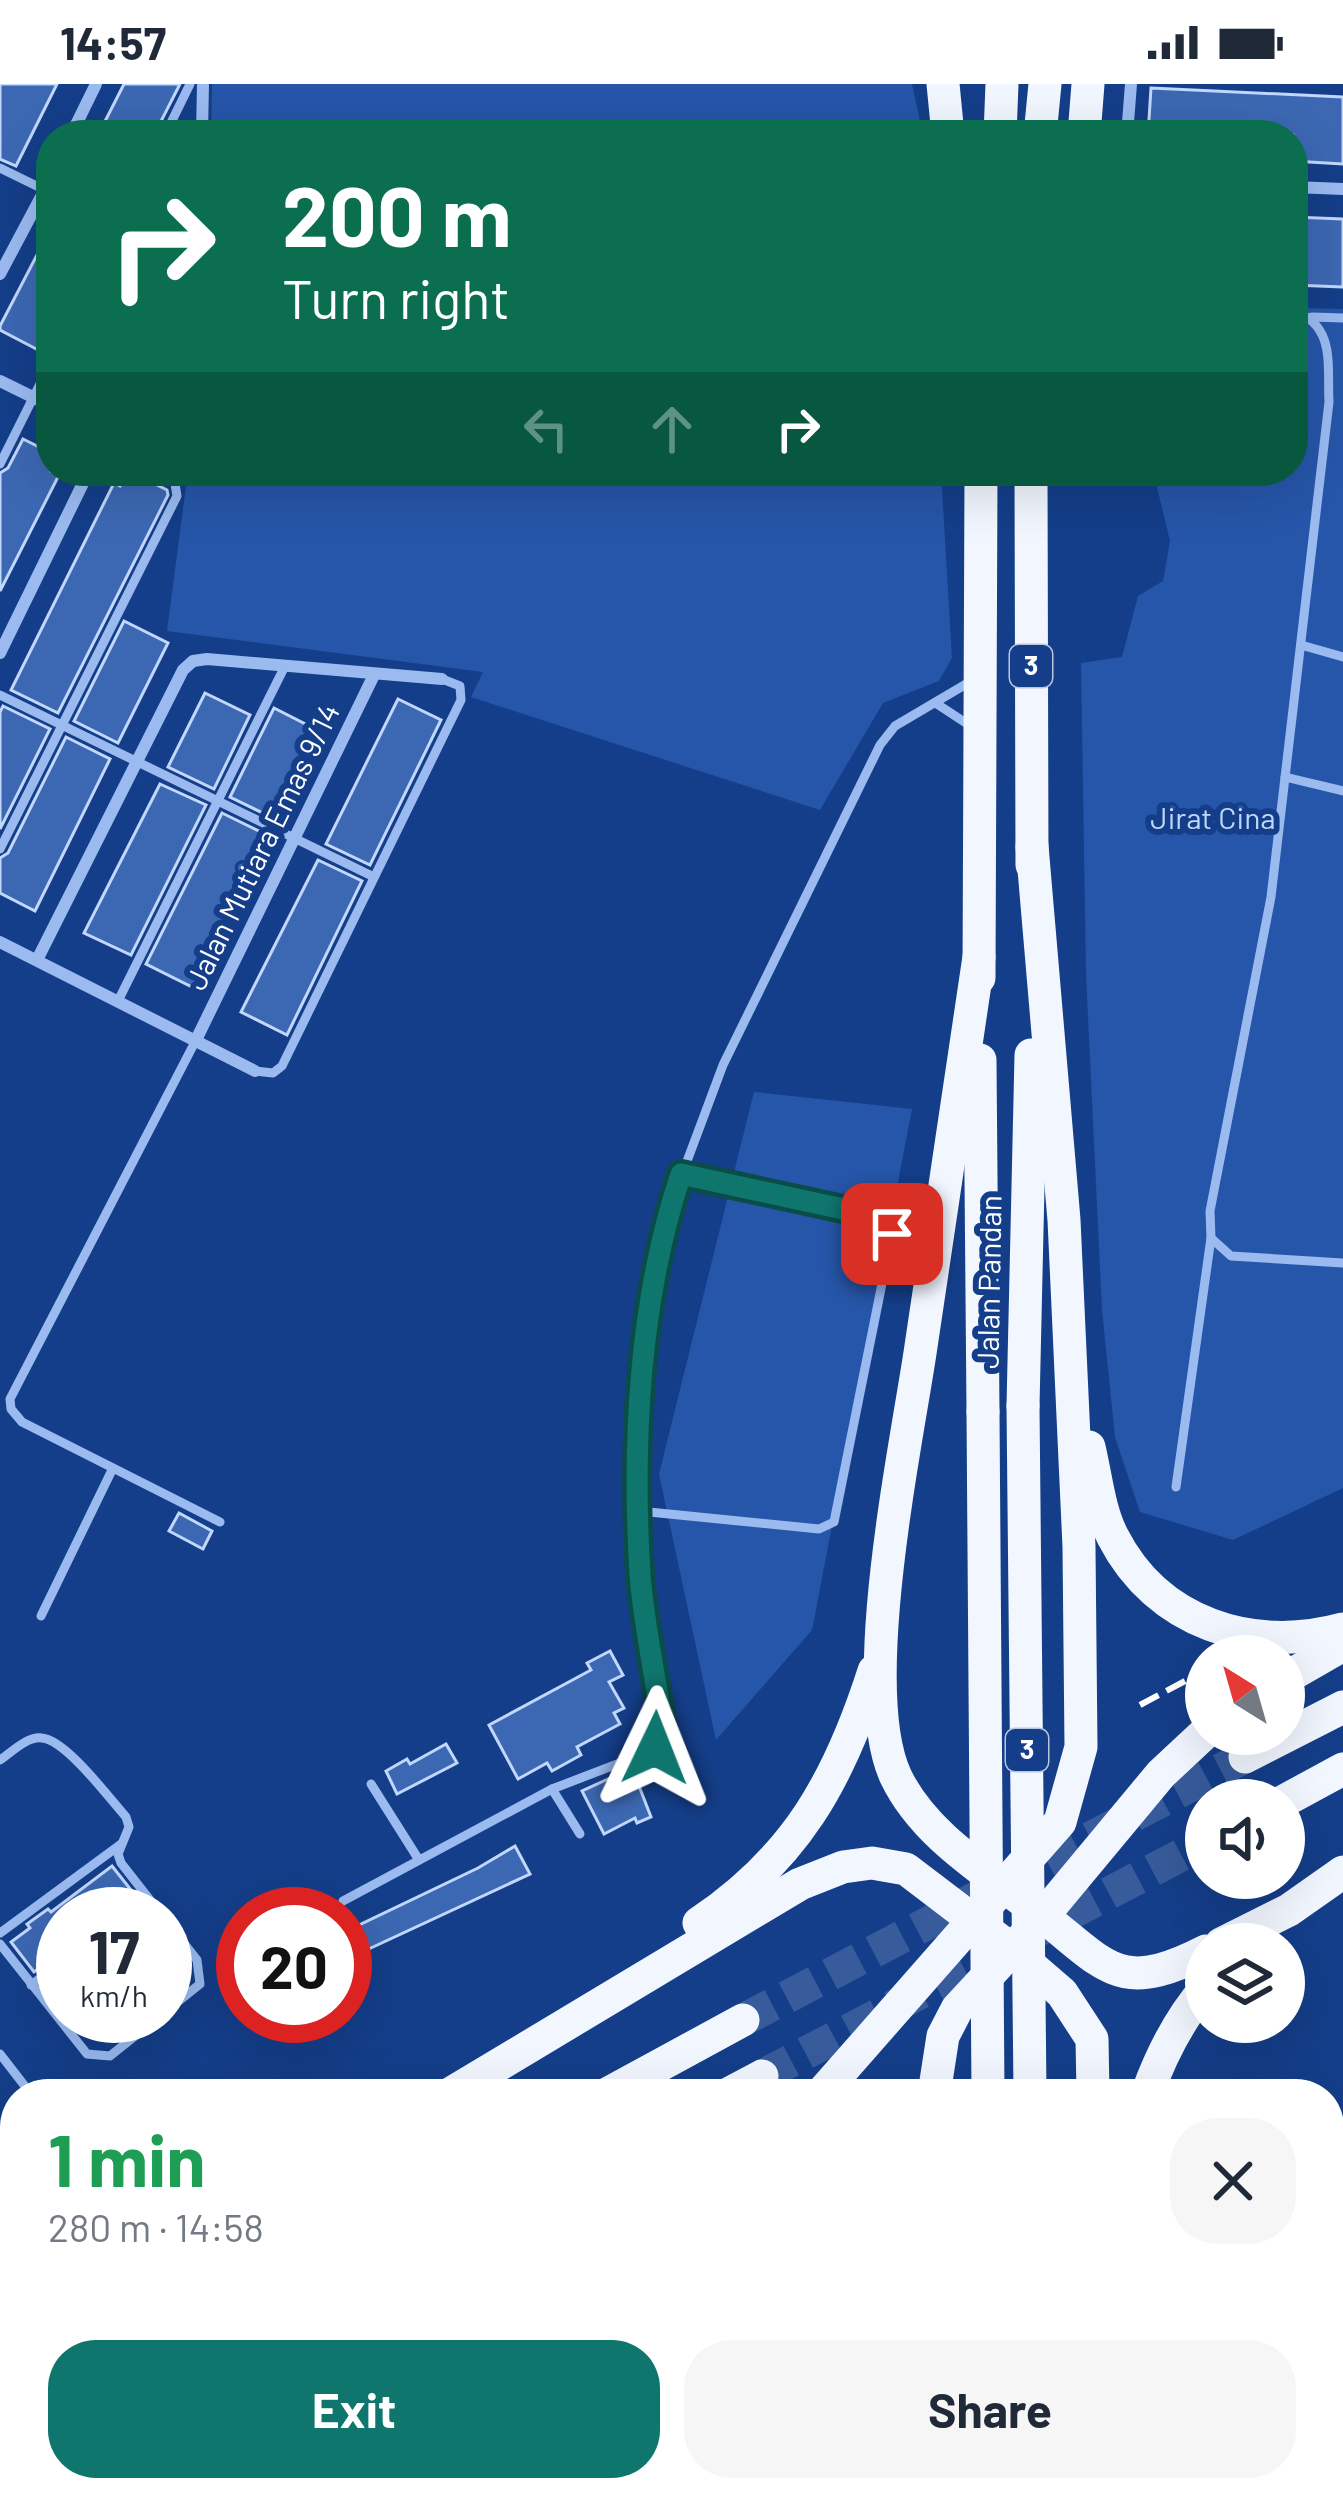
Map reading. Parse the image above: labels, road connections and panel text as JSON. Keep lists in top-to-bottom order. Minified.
{"streets":{"highway":["3","Jalan Pandan"],"street":["Jalan Mutiara Emas 9/14"]},"parks":["Jirat Cina"],"north":"top left","page":{"status":"14:57","turn":["200 m","Turn right"],"speed":"17 km/h","limit":"20","heading":["1 min","280 m · 14:58"],"buttons":["Exit","Share"]}}
